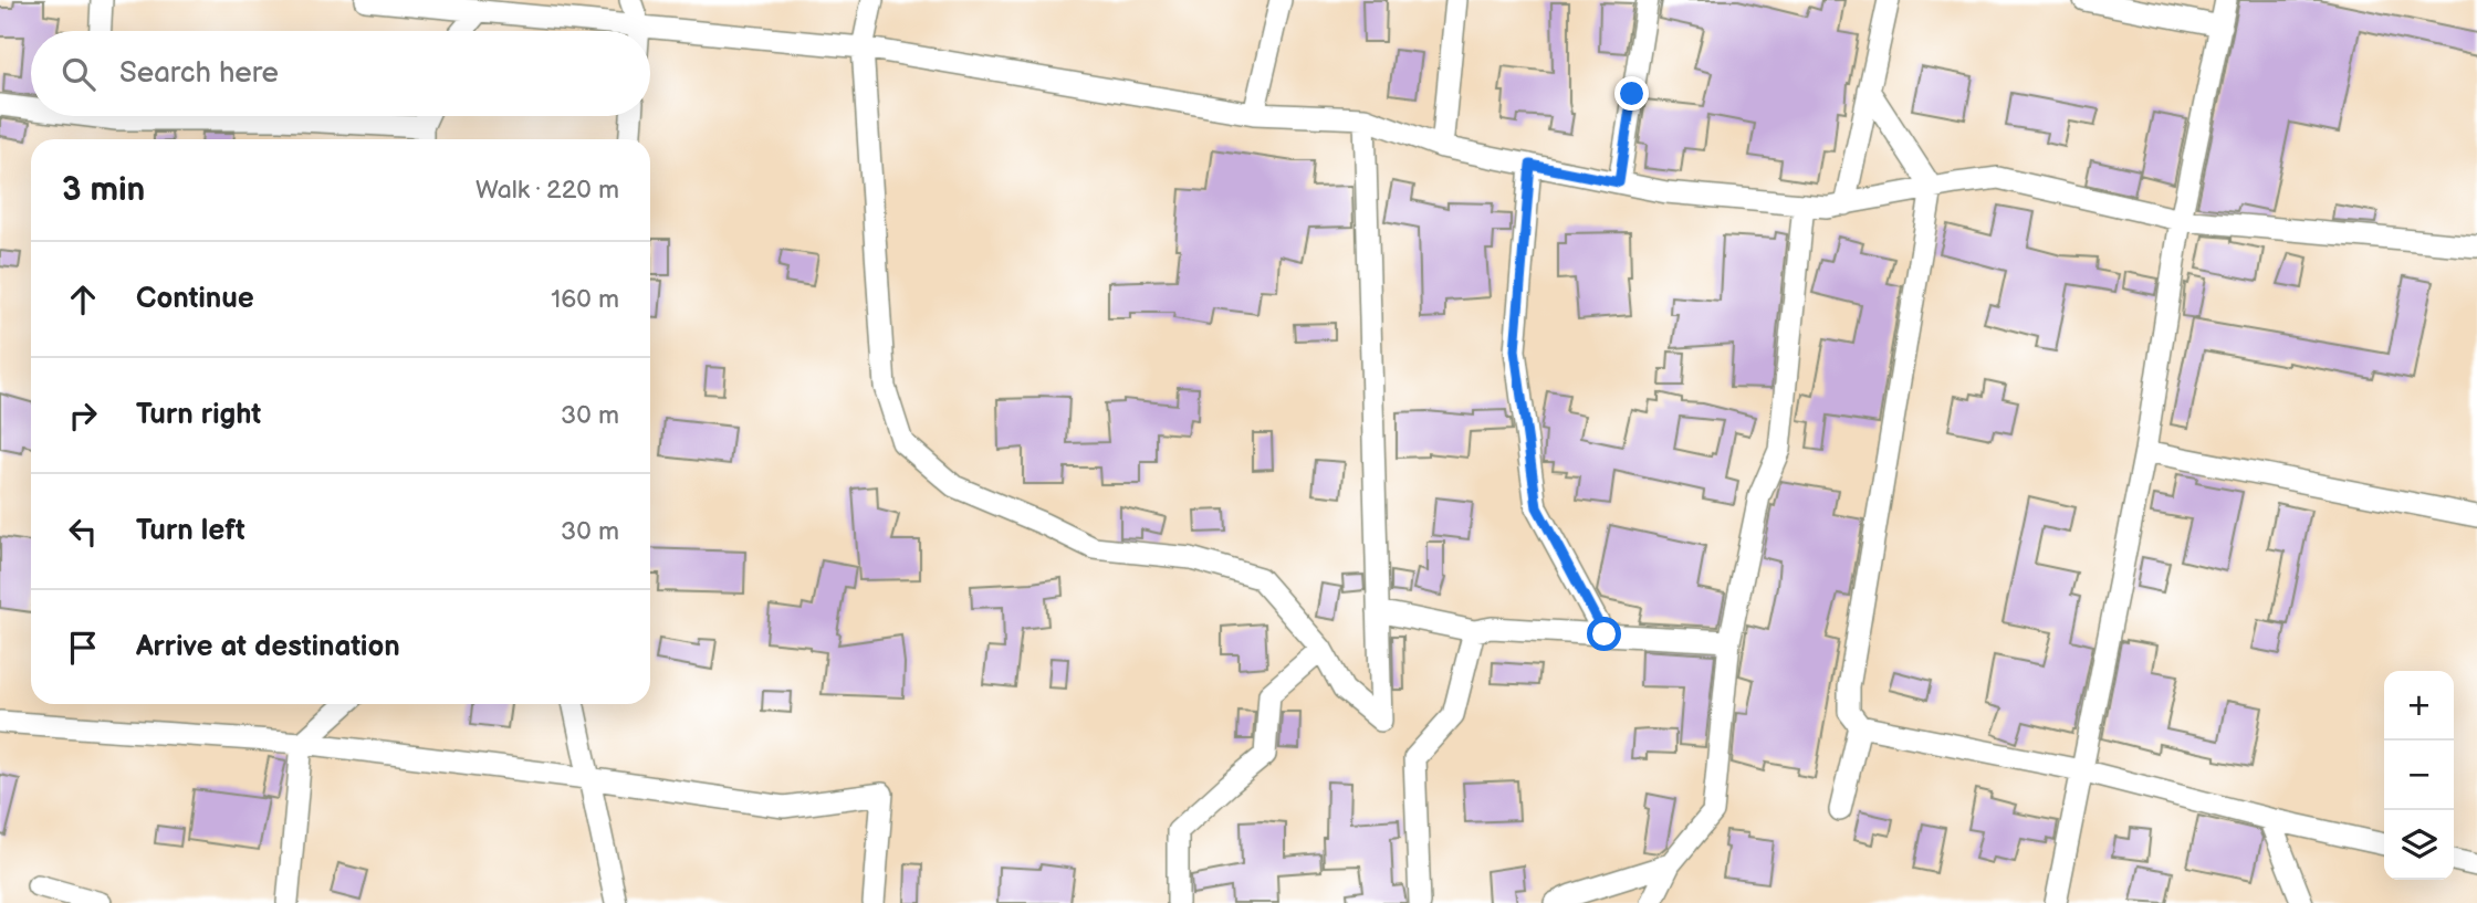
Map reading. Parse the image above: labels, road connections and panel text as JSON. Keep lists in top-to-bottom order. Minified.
{"page":{"search":"Search here","heading":["3 min","Walk · 220 m"],"list":[["Continue","160 m"],["Turn right","30 m"],["Turn left","30 m"],"Arrive at destination"],"map_buttons":["+","−"]}}
